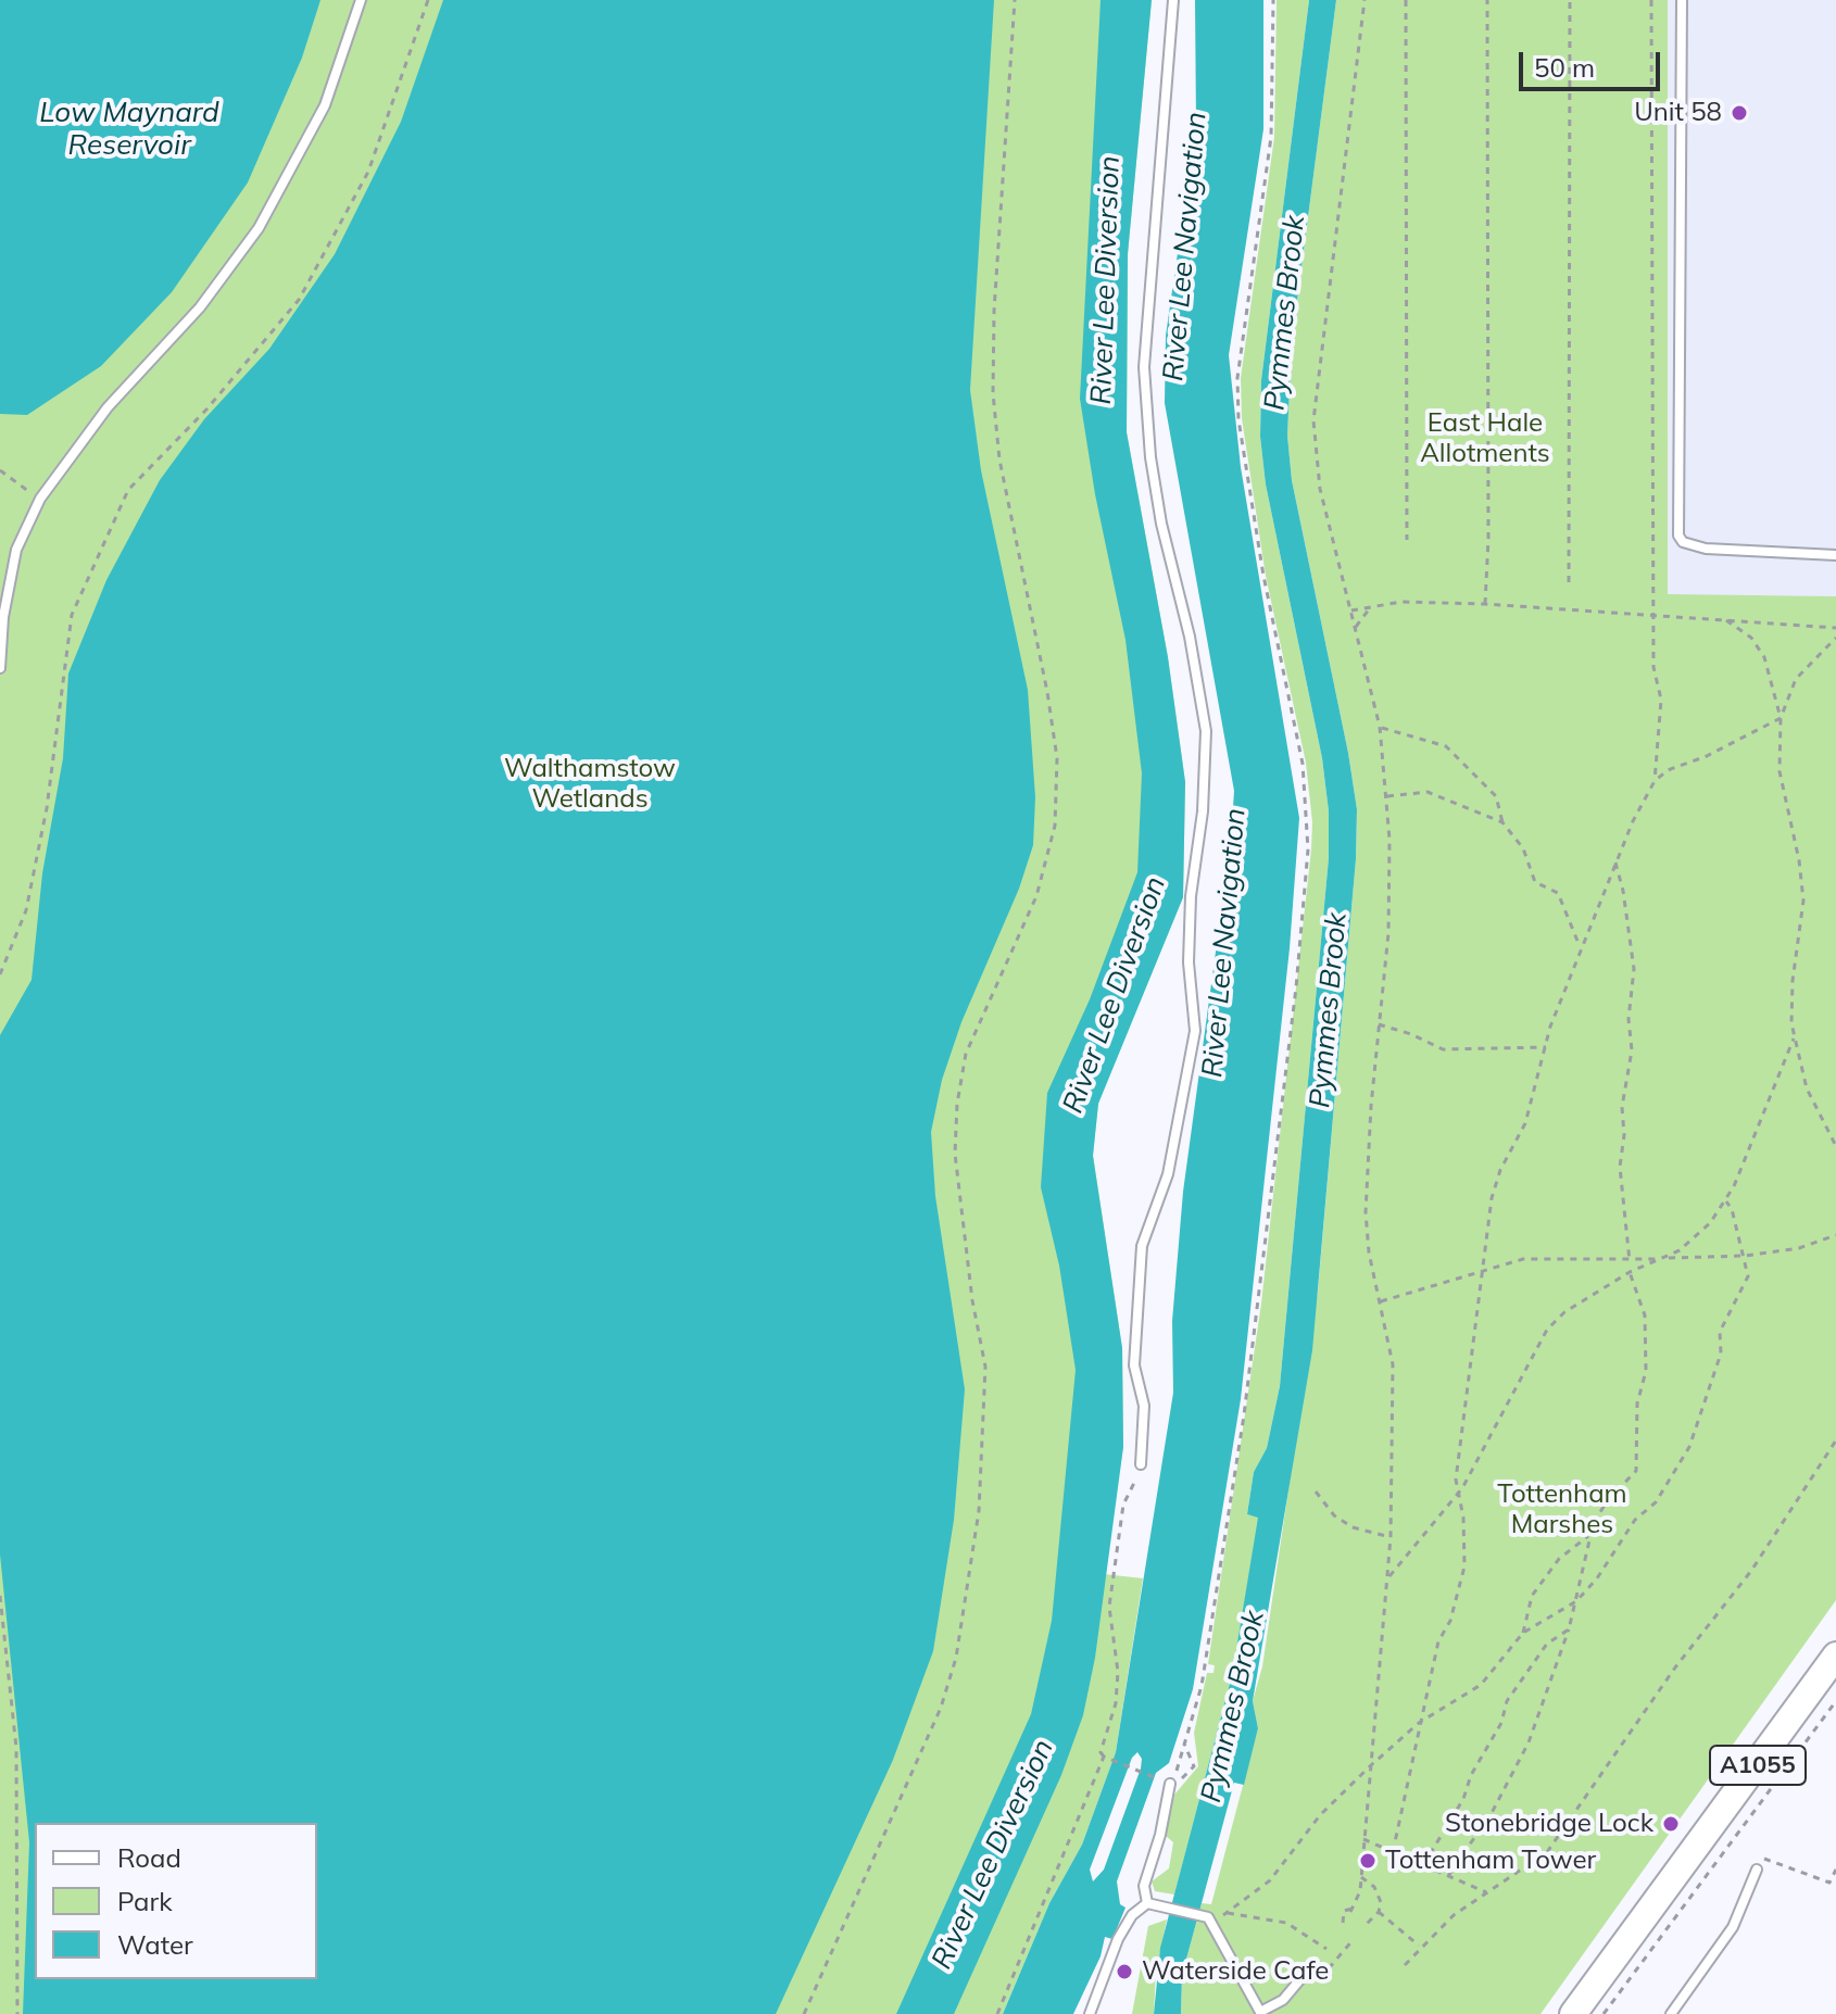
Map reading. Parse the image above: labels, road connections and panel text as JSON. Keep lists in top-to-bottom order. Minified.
{"streets":{"main road":["A1055"]},"water":["Low Maynard Reservoir","River Lee Navigation","River Lee Diversion","Pymmes Brook"],"parks":["East Hale Allotments","Walthamstow Wetlands","Tottenham Marshes"],"places":["Unit 58","Stonebridge Lock","Tottenham Tower","Waterside Cafe"],"legend":["Road","Park","Water"],"scale_bar":"50 m"}
